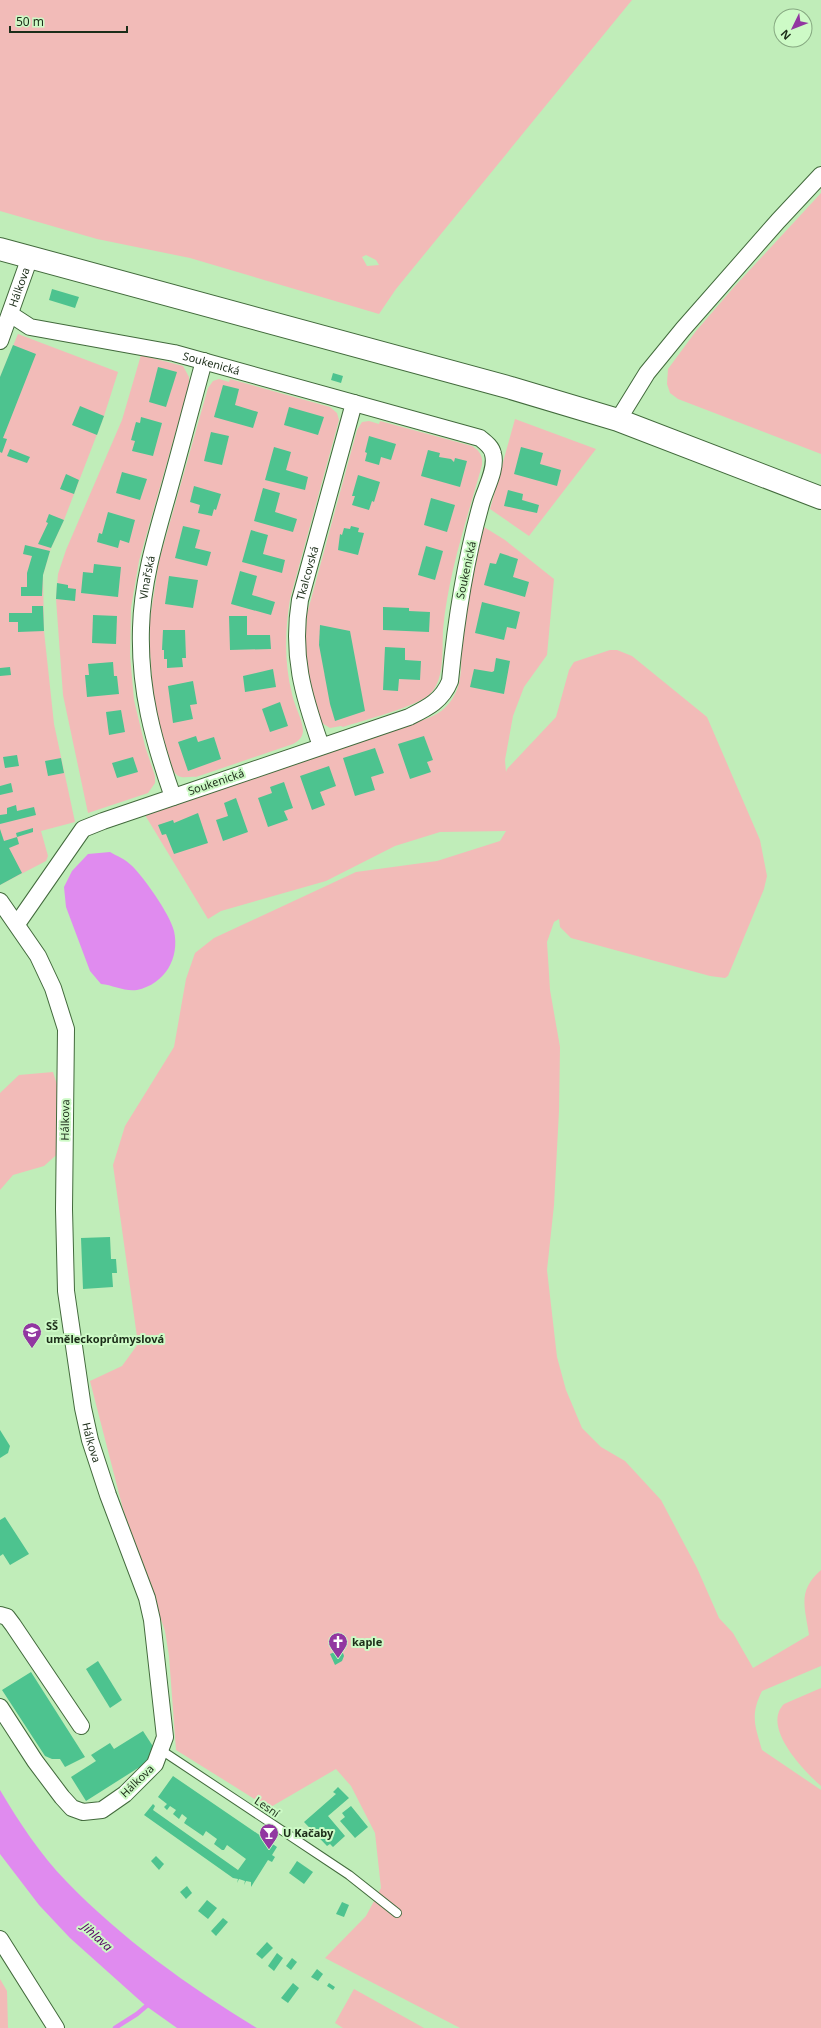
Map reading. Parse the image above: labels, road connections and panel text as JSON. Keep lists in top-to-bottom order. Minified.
{"streets":{"street":["Hálkova","Soukenická","Tkalcovská","Vlnařská"],"lane":["Lesní"]},"crossings":[["Hálkova","Soukenická"],["Hálkova","Lesní"],["Soukenická","Tkalcovská"],["Soukenická","Vlnařská"]],"water":["Jihlava"],"places":{"school or university":["SŠ uměleckoprůmyslová"],"church":["kaple"],"bar":["U Kačaby"]},"scale_bar":"50 m","north":"bottom left"}
